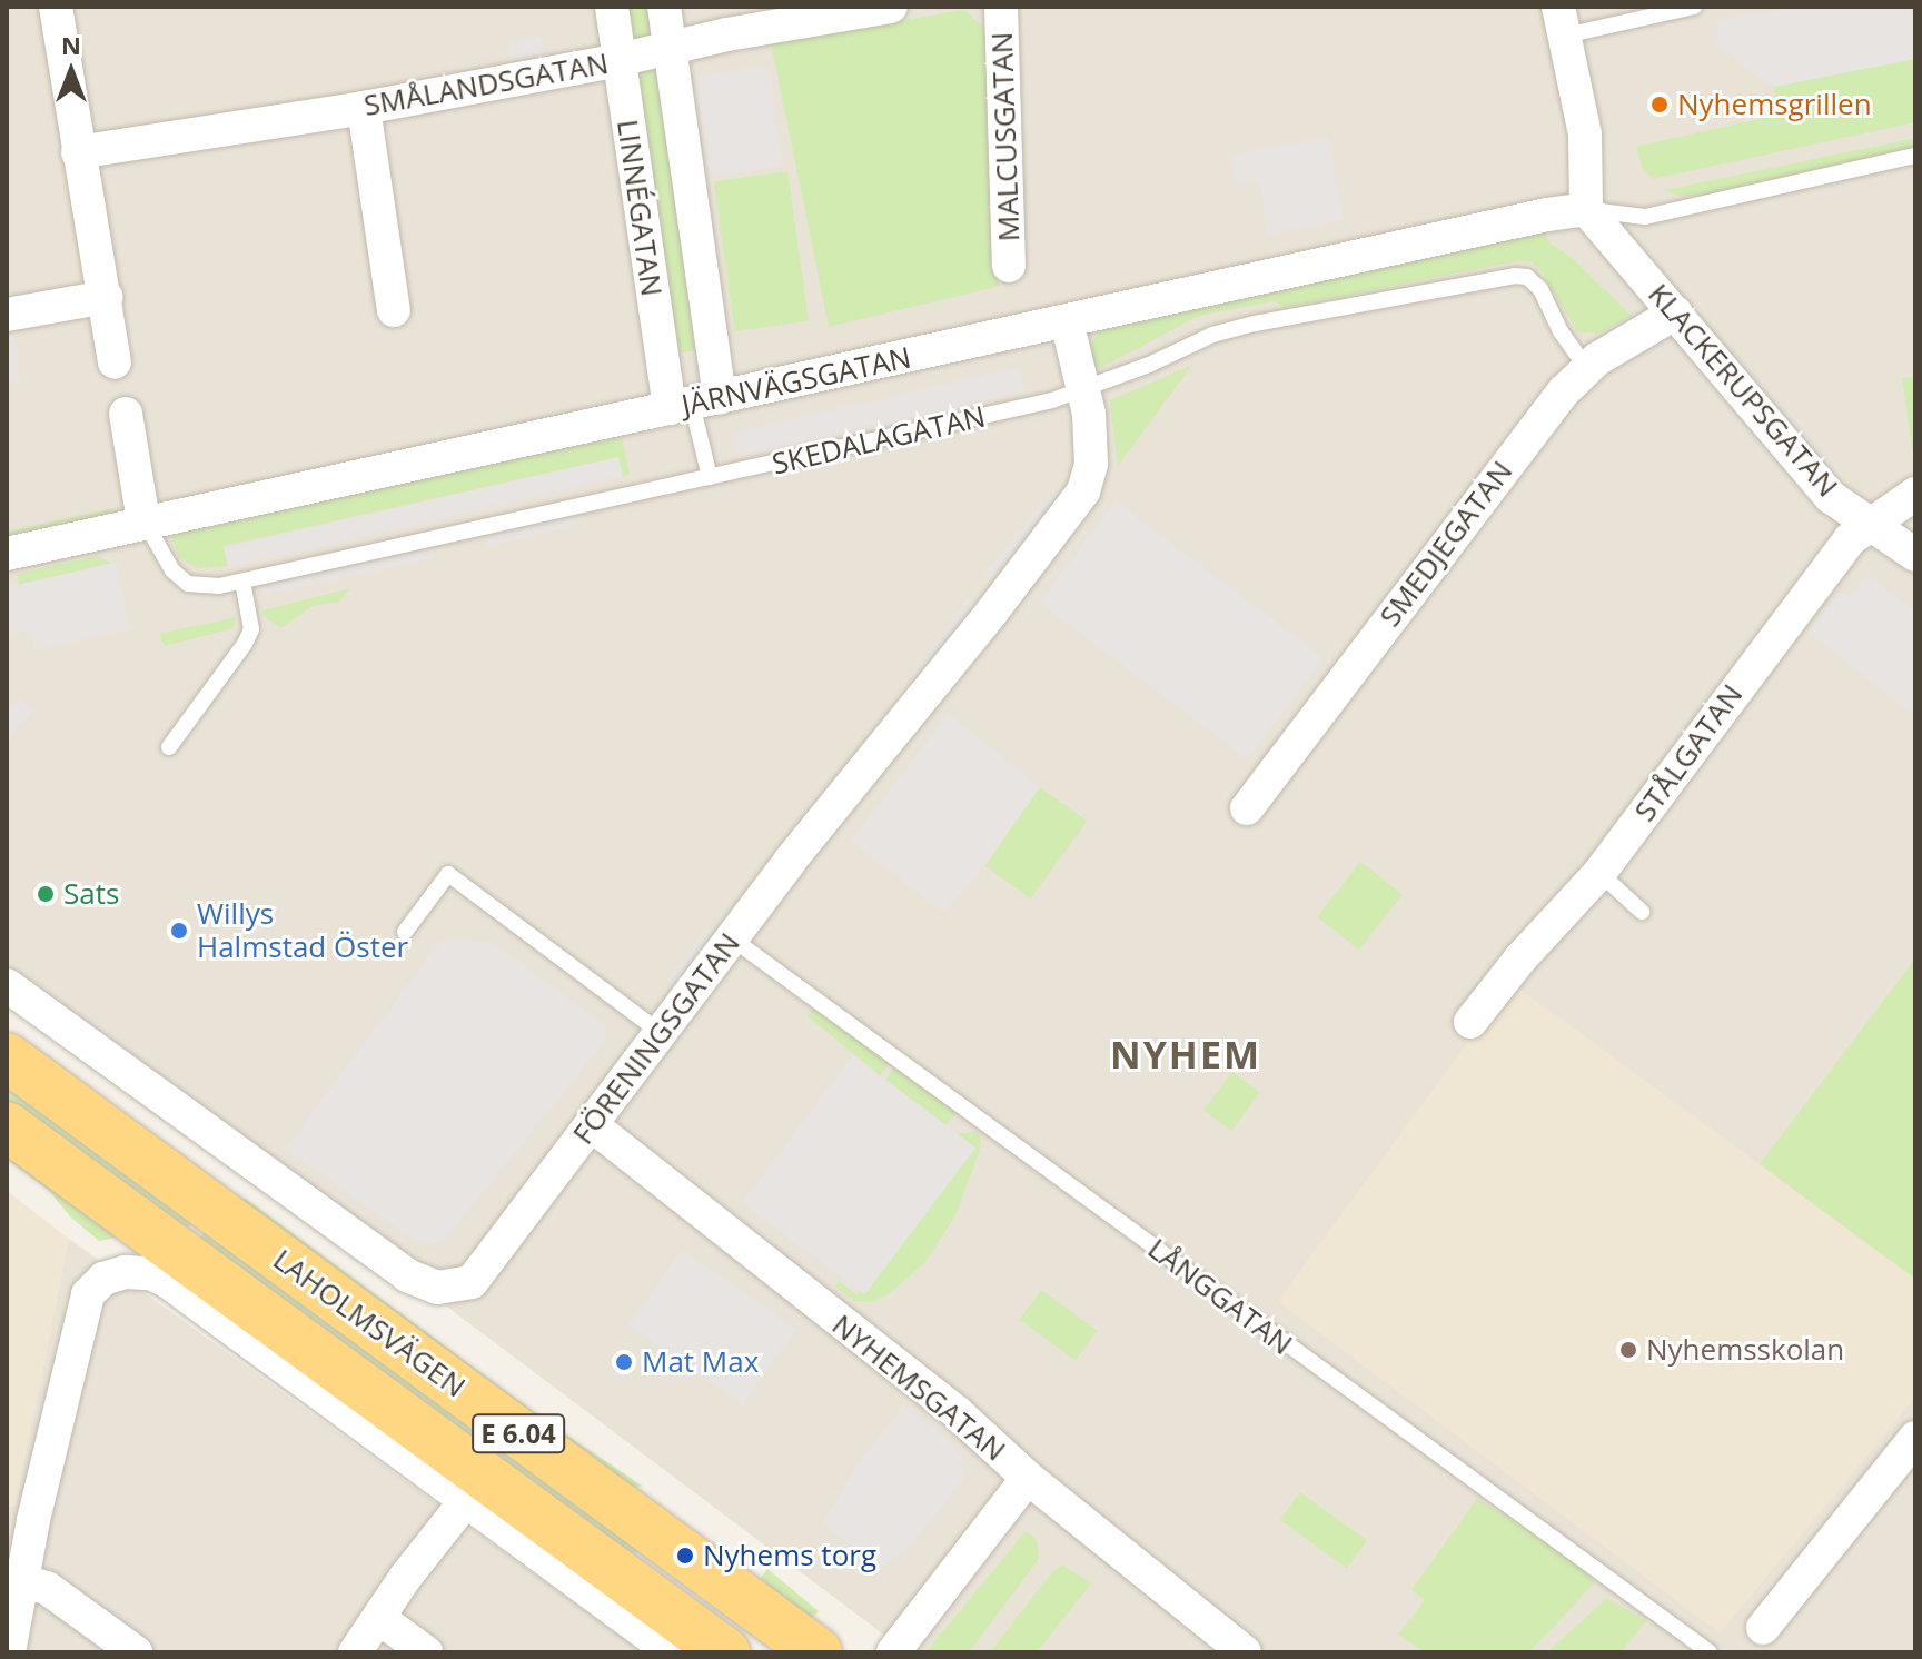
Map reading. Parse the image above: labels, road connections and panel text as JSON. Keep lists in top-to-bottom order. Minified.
{"streets":{"highway":["LAHOLMSVÄGEN","E 6.04"],"street":["SMÅLANDSGATAN","MALCUSGATAN","LINNÉGATAN","JÄRNVÄGSGATAN","KLACKERUPSGATAN","SMEDJEGATAN","STÅLGATAN","FÖRENINGSGATAN","NYHEMSGATAN"],"lane":["SKEDALAGATAN","LÅNGGATAN"]},"crossings":[["SMÅLANDSGATAN","LINNÉGATAN"],["LINNÉGATAN","JÄRNVÄGSGATAN"],["JÄRNVÄGSGATAN","KLACKERUPSGATAN"],["JÄRNVÄGSGATAN","SKEDALAGATAN"],["JÄRNVÄGSGATAN","FÖRENINGSGATAN"],["KLACKERUPSGATAN","SMEDJEGATAN"],["KLACKERUPSGATAN","STÅLGATAN"],["SKEDALAGATAN","SMEDJEGATAN"],["SKEDALAGATAN","FÖRENINGSGATAN"],["FÖRENINGSGATAN","LÅNGGATAN"],["FÖRENINGSGATAN","NYHEMSGATAN"]],"districts":["NYHEM"],"places":["Nyhemsgrillen","Sats","Willys Halmstad Öster","Nyhemsskolan","Mat Max","Nyhems torg"],"north":"top"}
